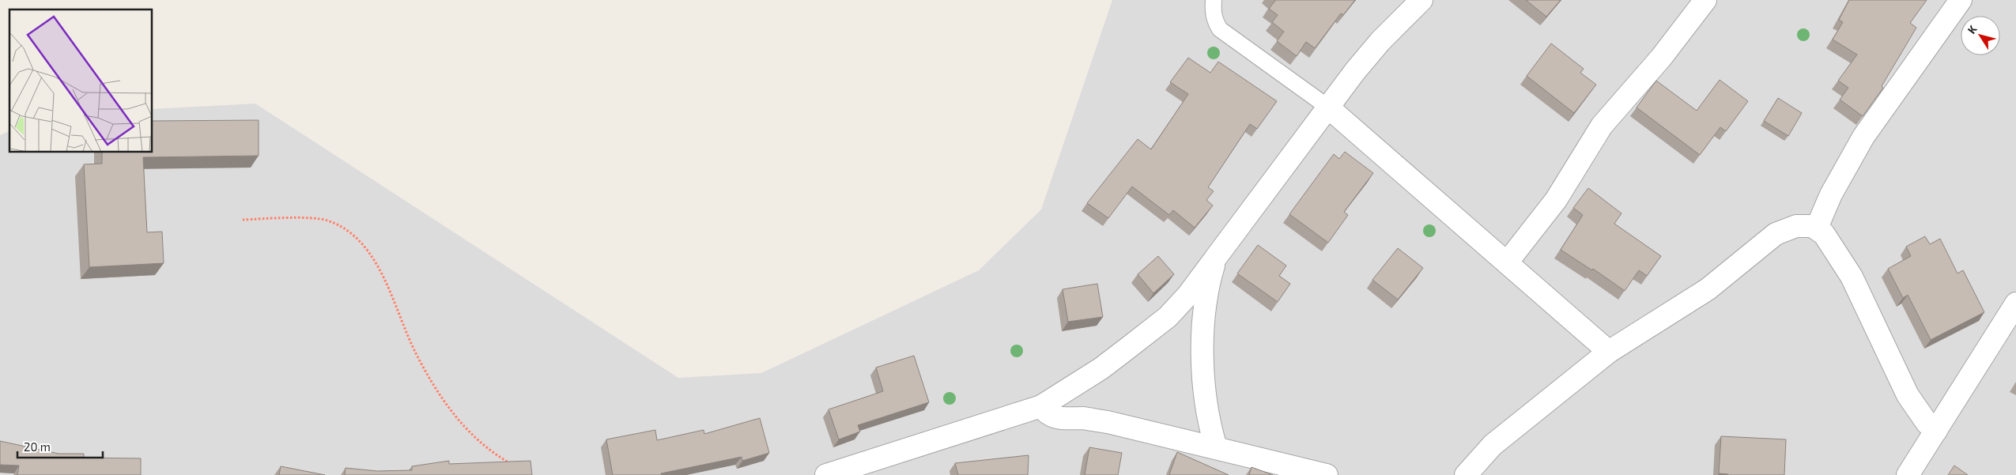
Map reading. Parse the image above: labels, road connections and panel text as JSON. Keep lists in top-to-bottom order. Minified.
{"scale_bar":"20 m","north":"top left"}
